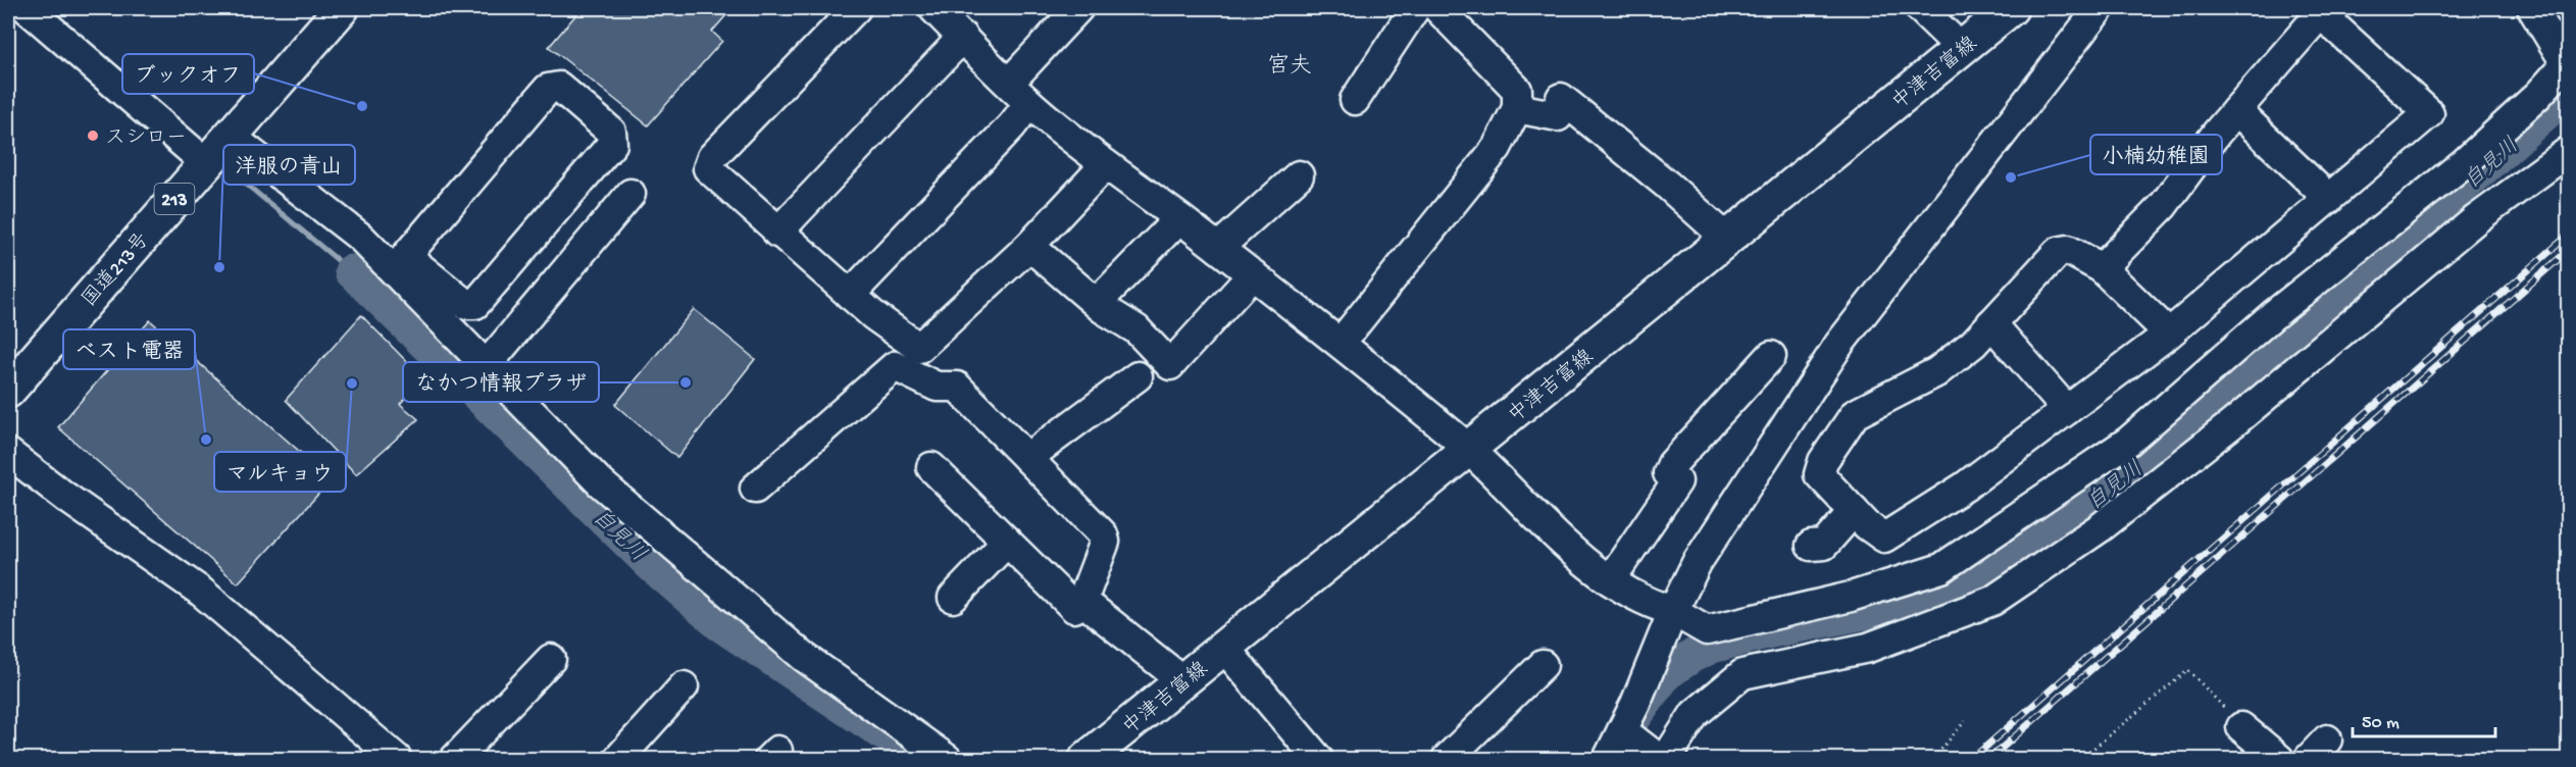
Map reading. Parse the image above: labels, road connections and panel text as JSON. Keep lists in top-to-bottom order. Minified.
{"streets":{"main road":["中津吉富線","213","国道213号"]},"districts":["宮夫"],"water":["自見川"],"places":["ブックオフ","スシロー","小楠幼稚園","洋服の青山","なかつ情報プラザ","マルキョウ","ベスト電器"],"scale_bar":"50 m"}
